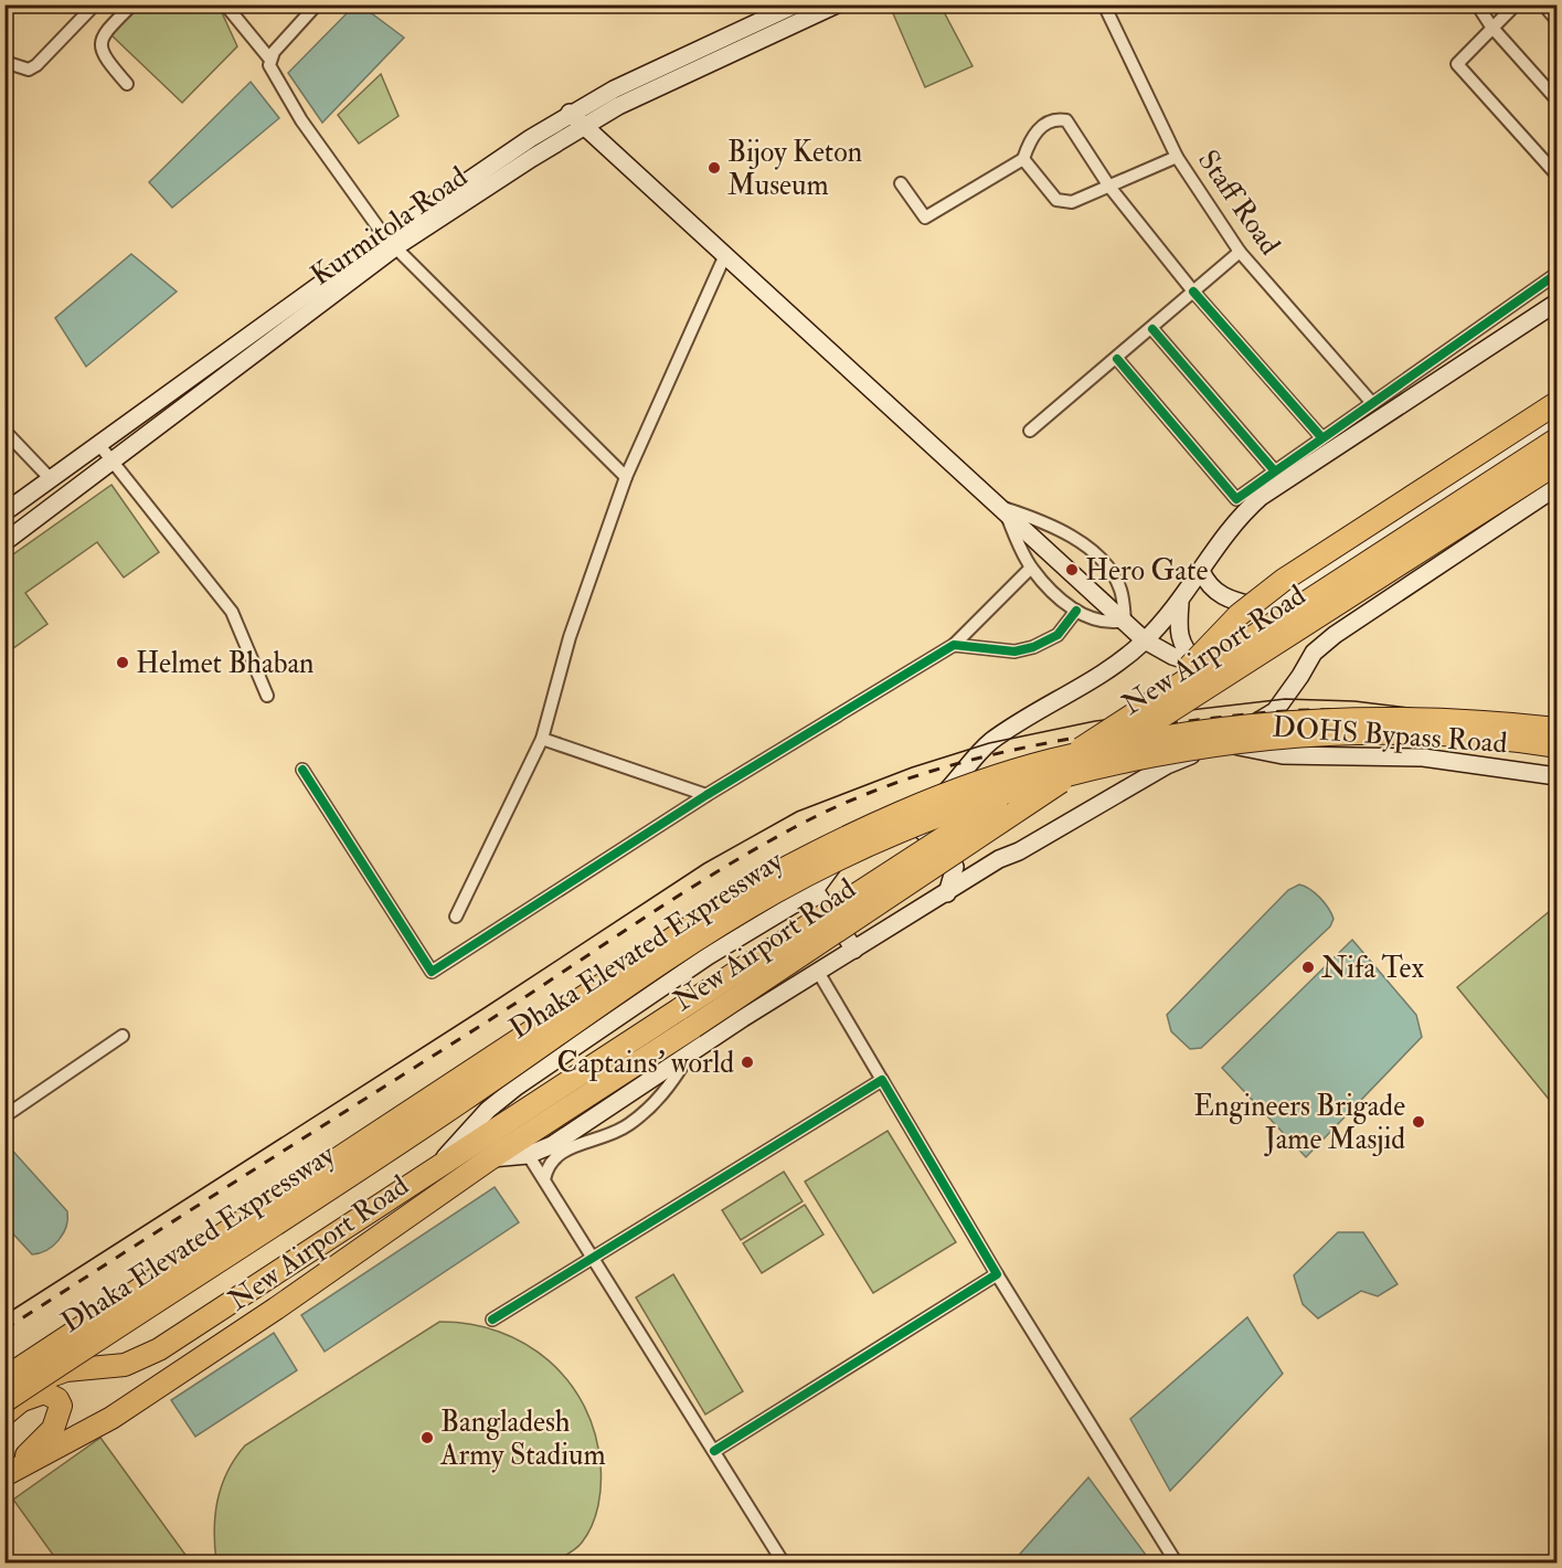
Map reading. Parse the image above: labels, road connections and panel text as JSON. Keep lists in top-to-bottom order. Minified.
{"streets":{"highway":["New Airport Road","Dhaka Elevated Expressway"],"main road":["Kurmitola Road","DOHS Bypass Road"],"street":["Staff Road"]},"crossings":[["New Airport Road","Dhaka Elevated Expressway"]],"places":["Bijoy Keton Museum","Hero Gate","Helmet Bhaban","Nifa Tex","Captains' world","Engineers Brigade Jame Masjid","Bangladesh Army Stadium"]}
